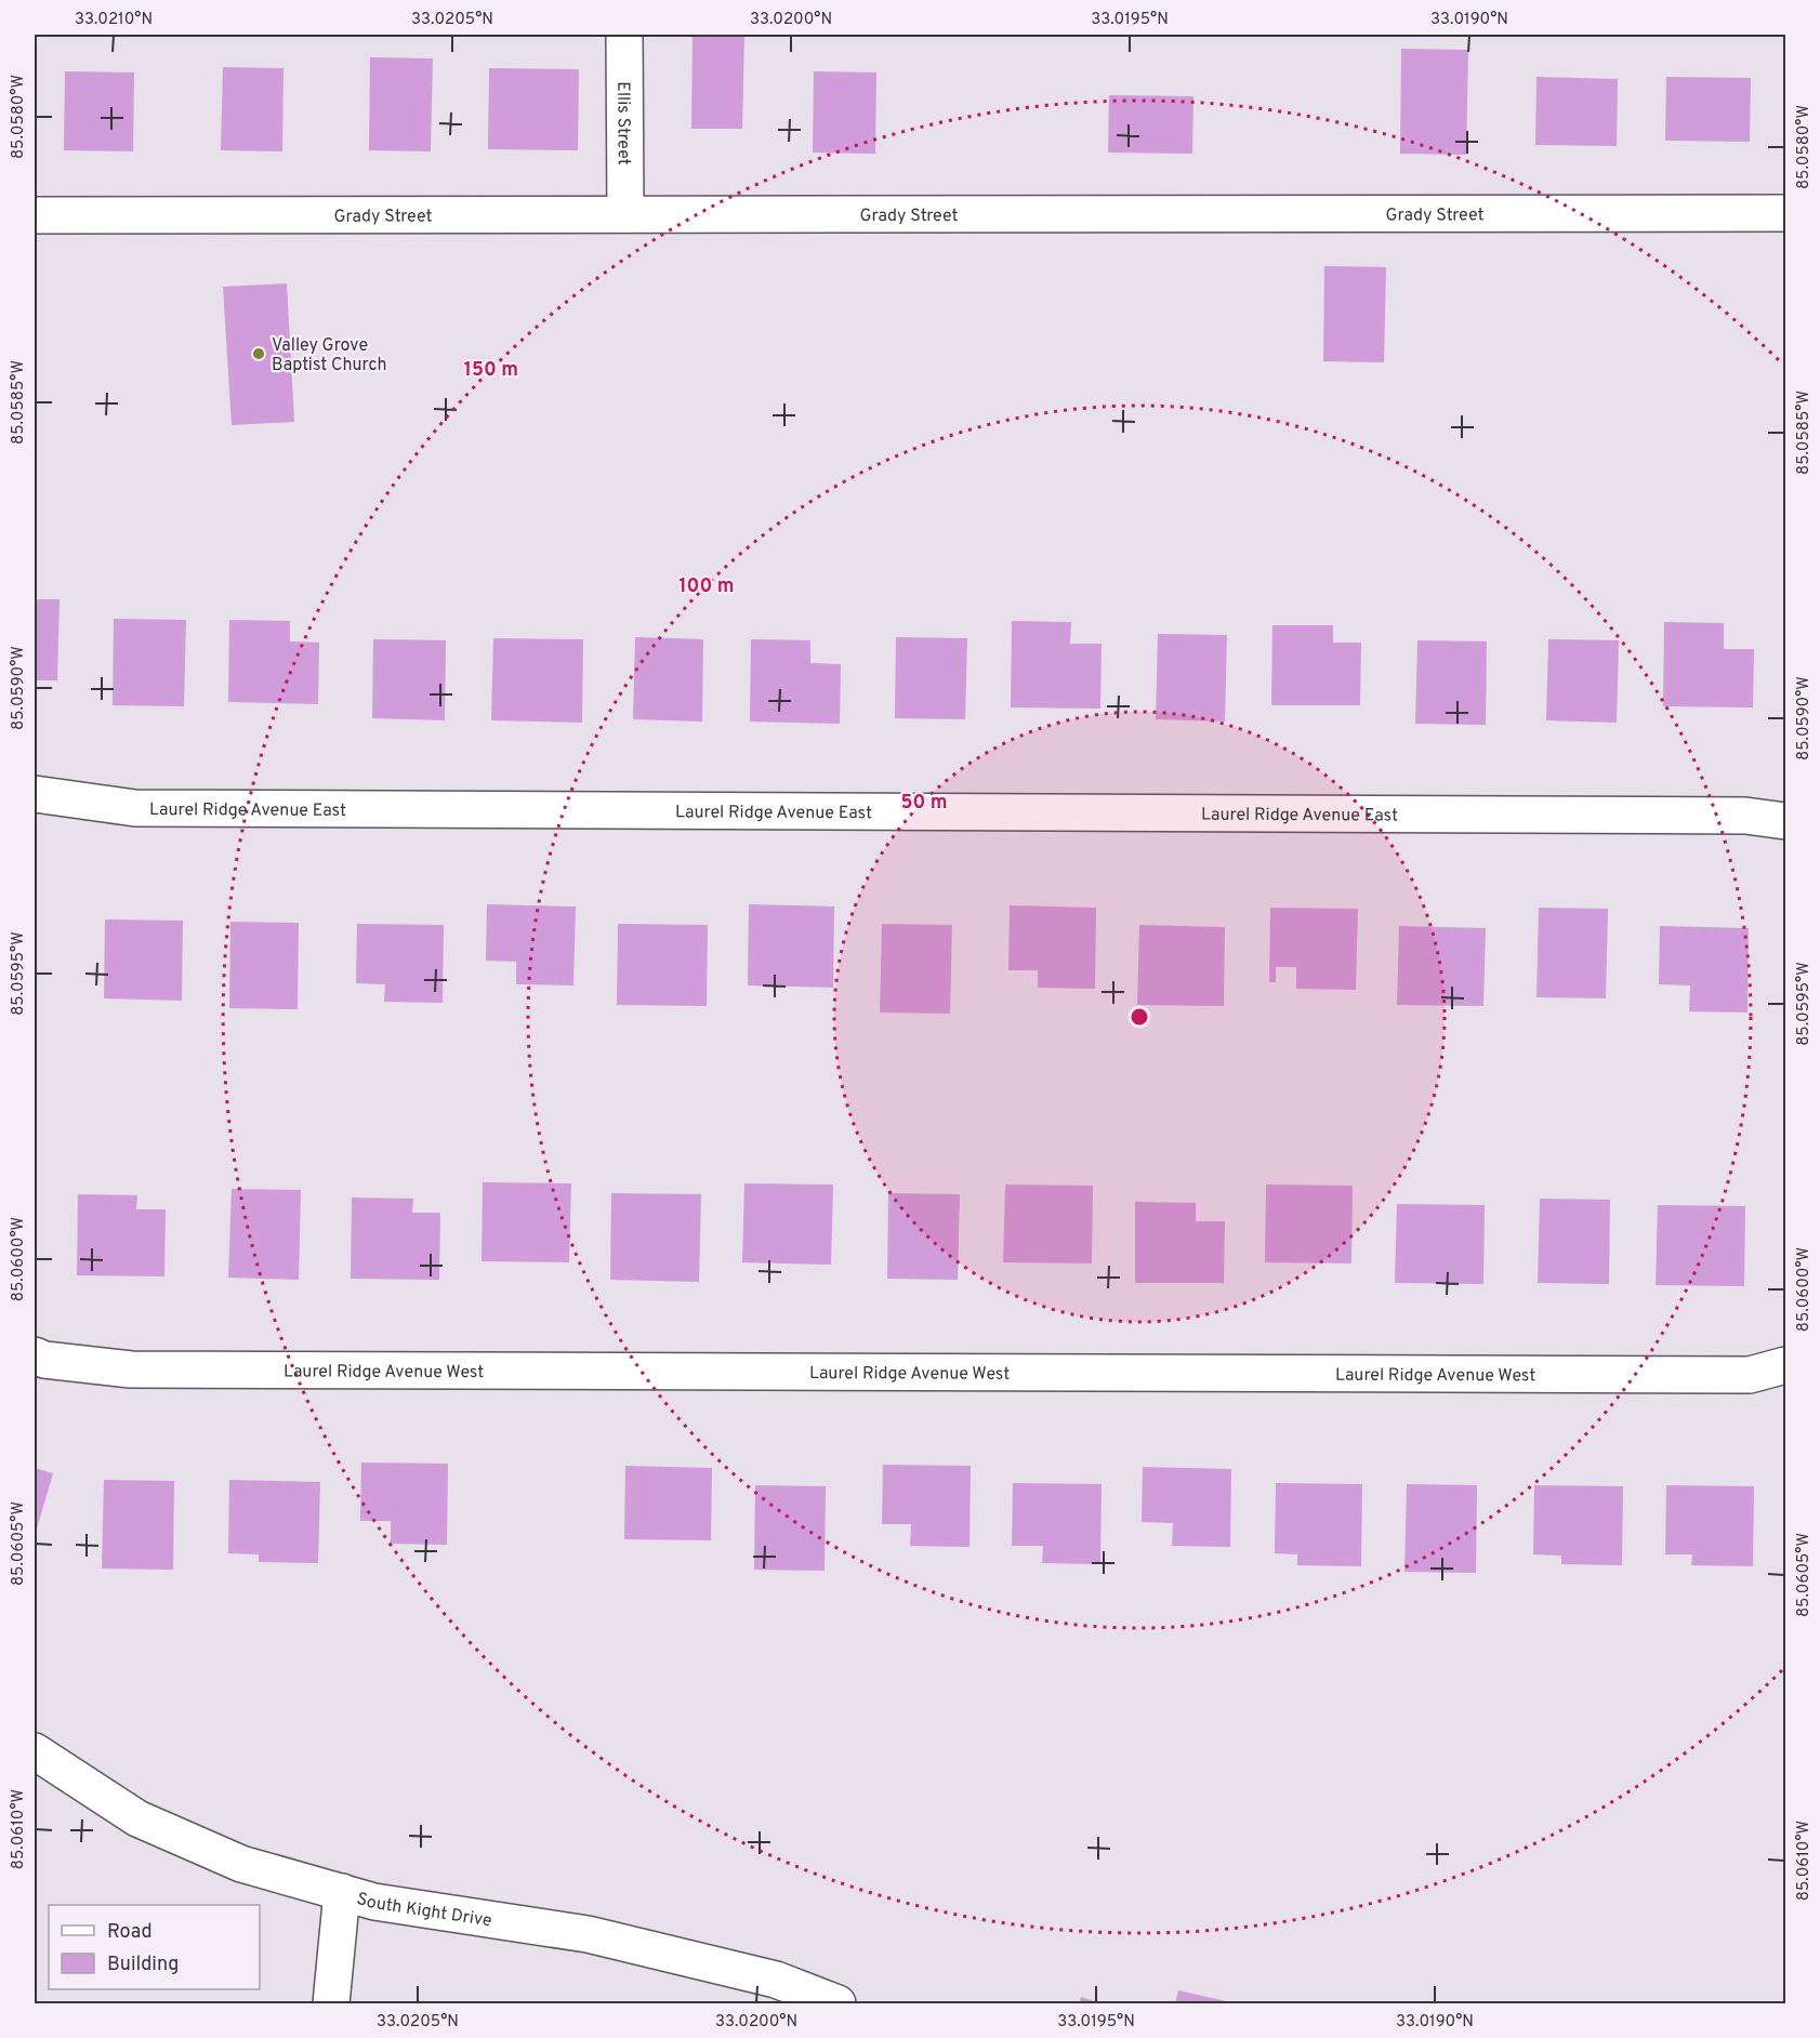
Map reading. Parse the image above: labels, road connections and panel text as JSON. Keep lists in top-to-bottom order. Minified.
{"streets":{"street":["Ellis Street","Grady Street","Laurel Ridge Avenue East","Laurel Ridge Avenue West","South Kight Drive"]},"crossings":[["Ellis Street","Grady Street"]],"places":["Valley Grove Baptist Church"],"legend":["Road","Building"],"coordinates":["33.0210°N","33.0205°N","33.0200°N","33.0195°N","33.0190°N","85.0580°W","85.0585°W","85.0590°W","85.0595°W","85.0600°W","85.0605°W","85.0610°W"],"rings":["150 m","100 m","50 m"]}
